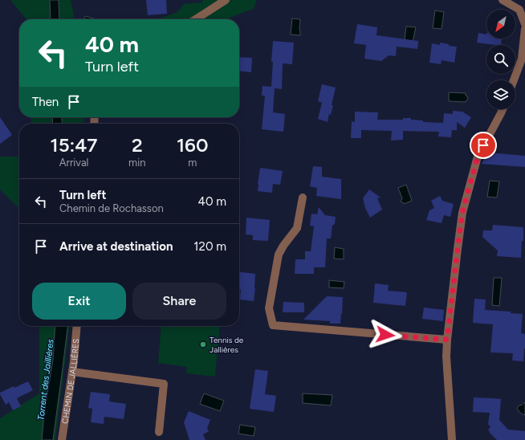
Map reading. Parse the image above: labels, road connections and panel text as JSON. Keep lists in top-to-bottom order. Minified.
{"streets":{"street":["CHEMIN DE JALLIÈRES"]},"water":["Torrent des Jaillières"],"places":["Tennis de Jallières"],"north":"bottom left","page":{"turn":["40 m","Turn left"],"then":"Then","eta":["15:47","Arrival","2","min","160","m"],"list":[{"name":"Turn left","note":"Chemin de Rochasson","value":"40 m"},{"name":"Arrive at destination","value":"120 m"}],"buttons":["Exit","Share"]}}
